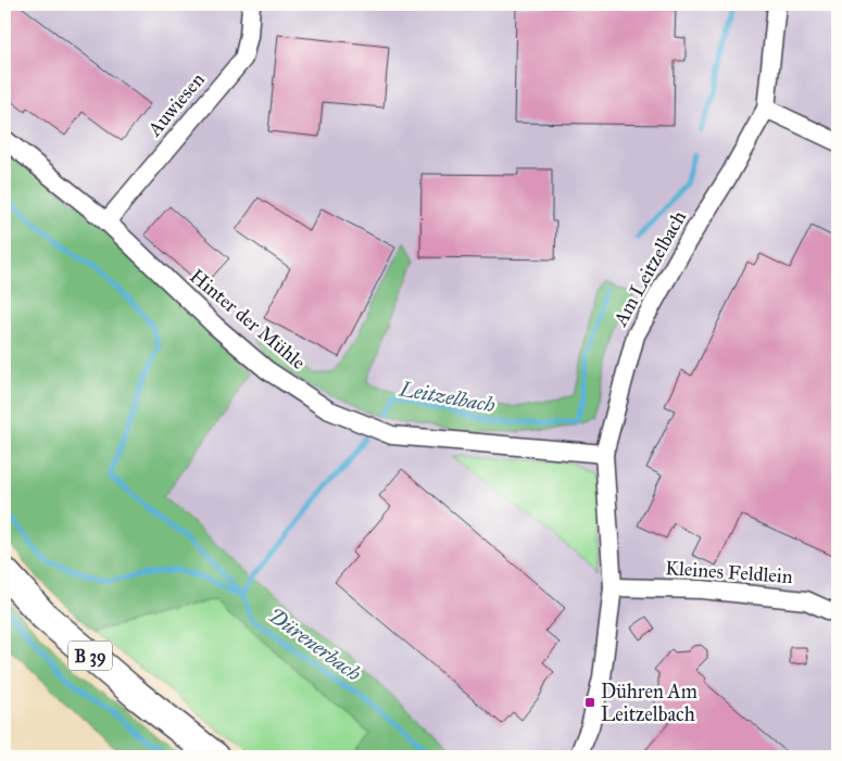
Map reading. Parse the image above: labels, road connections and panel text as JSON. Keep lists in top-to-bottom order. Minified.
{"streets":{"main road":["B 39"],"street":["Auwiesen","Am Leitzelbach","Hinter der Mühle","Kleines Feldlein"]},"crossings":[["Auwiesen","Hinter der Mühle"],["Am Leitzelbach","Hinter der Mühle"],["Am Leitzelbach","Kleines Feldlein"]],"water":["Leitzelbach","Dürenerbach"],"places":{"transit":["Dühren Am Leitzelbach"]}}
